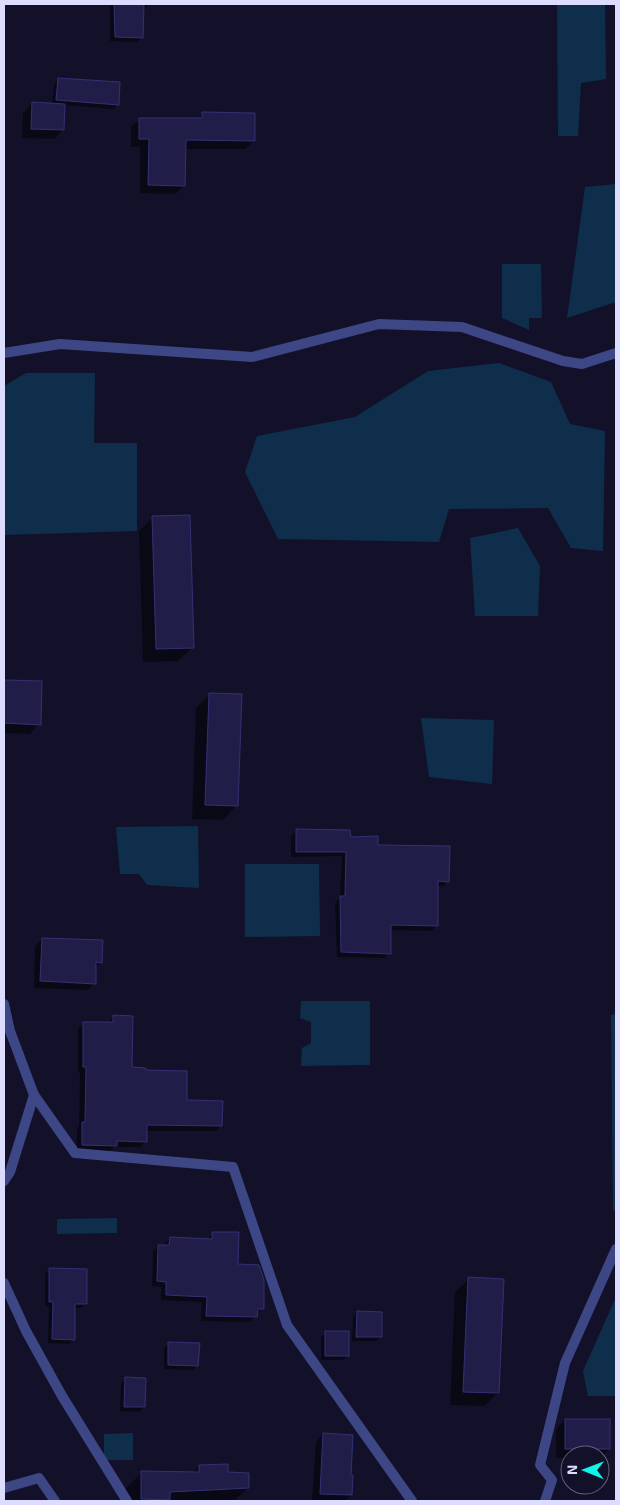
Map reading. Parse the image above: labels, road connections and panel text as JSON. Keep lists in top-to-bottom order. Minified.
{"north":"left"}
